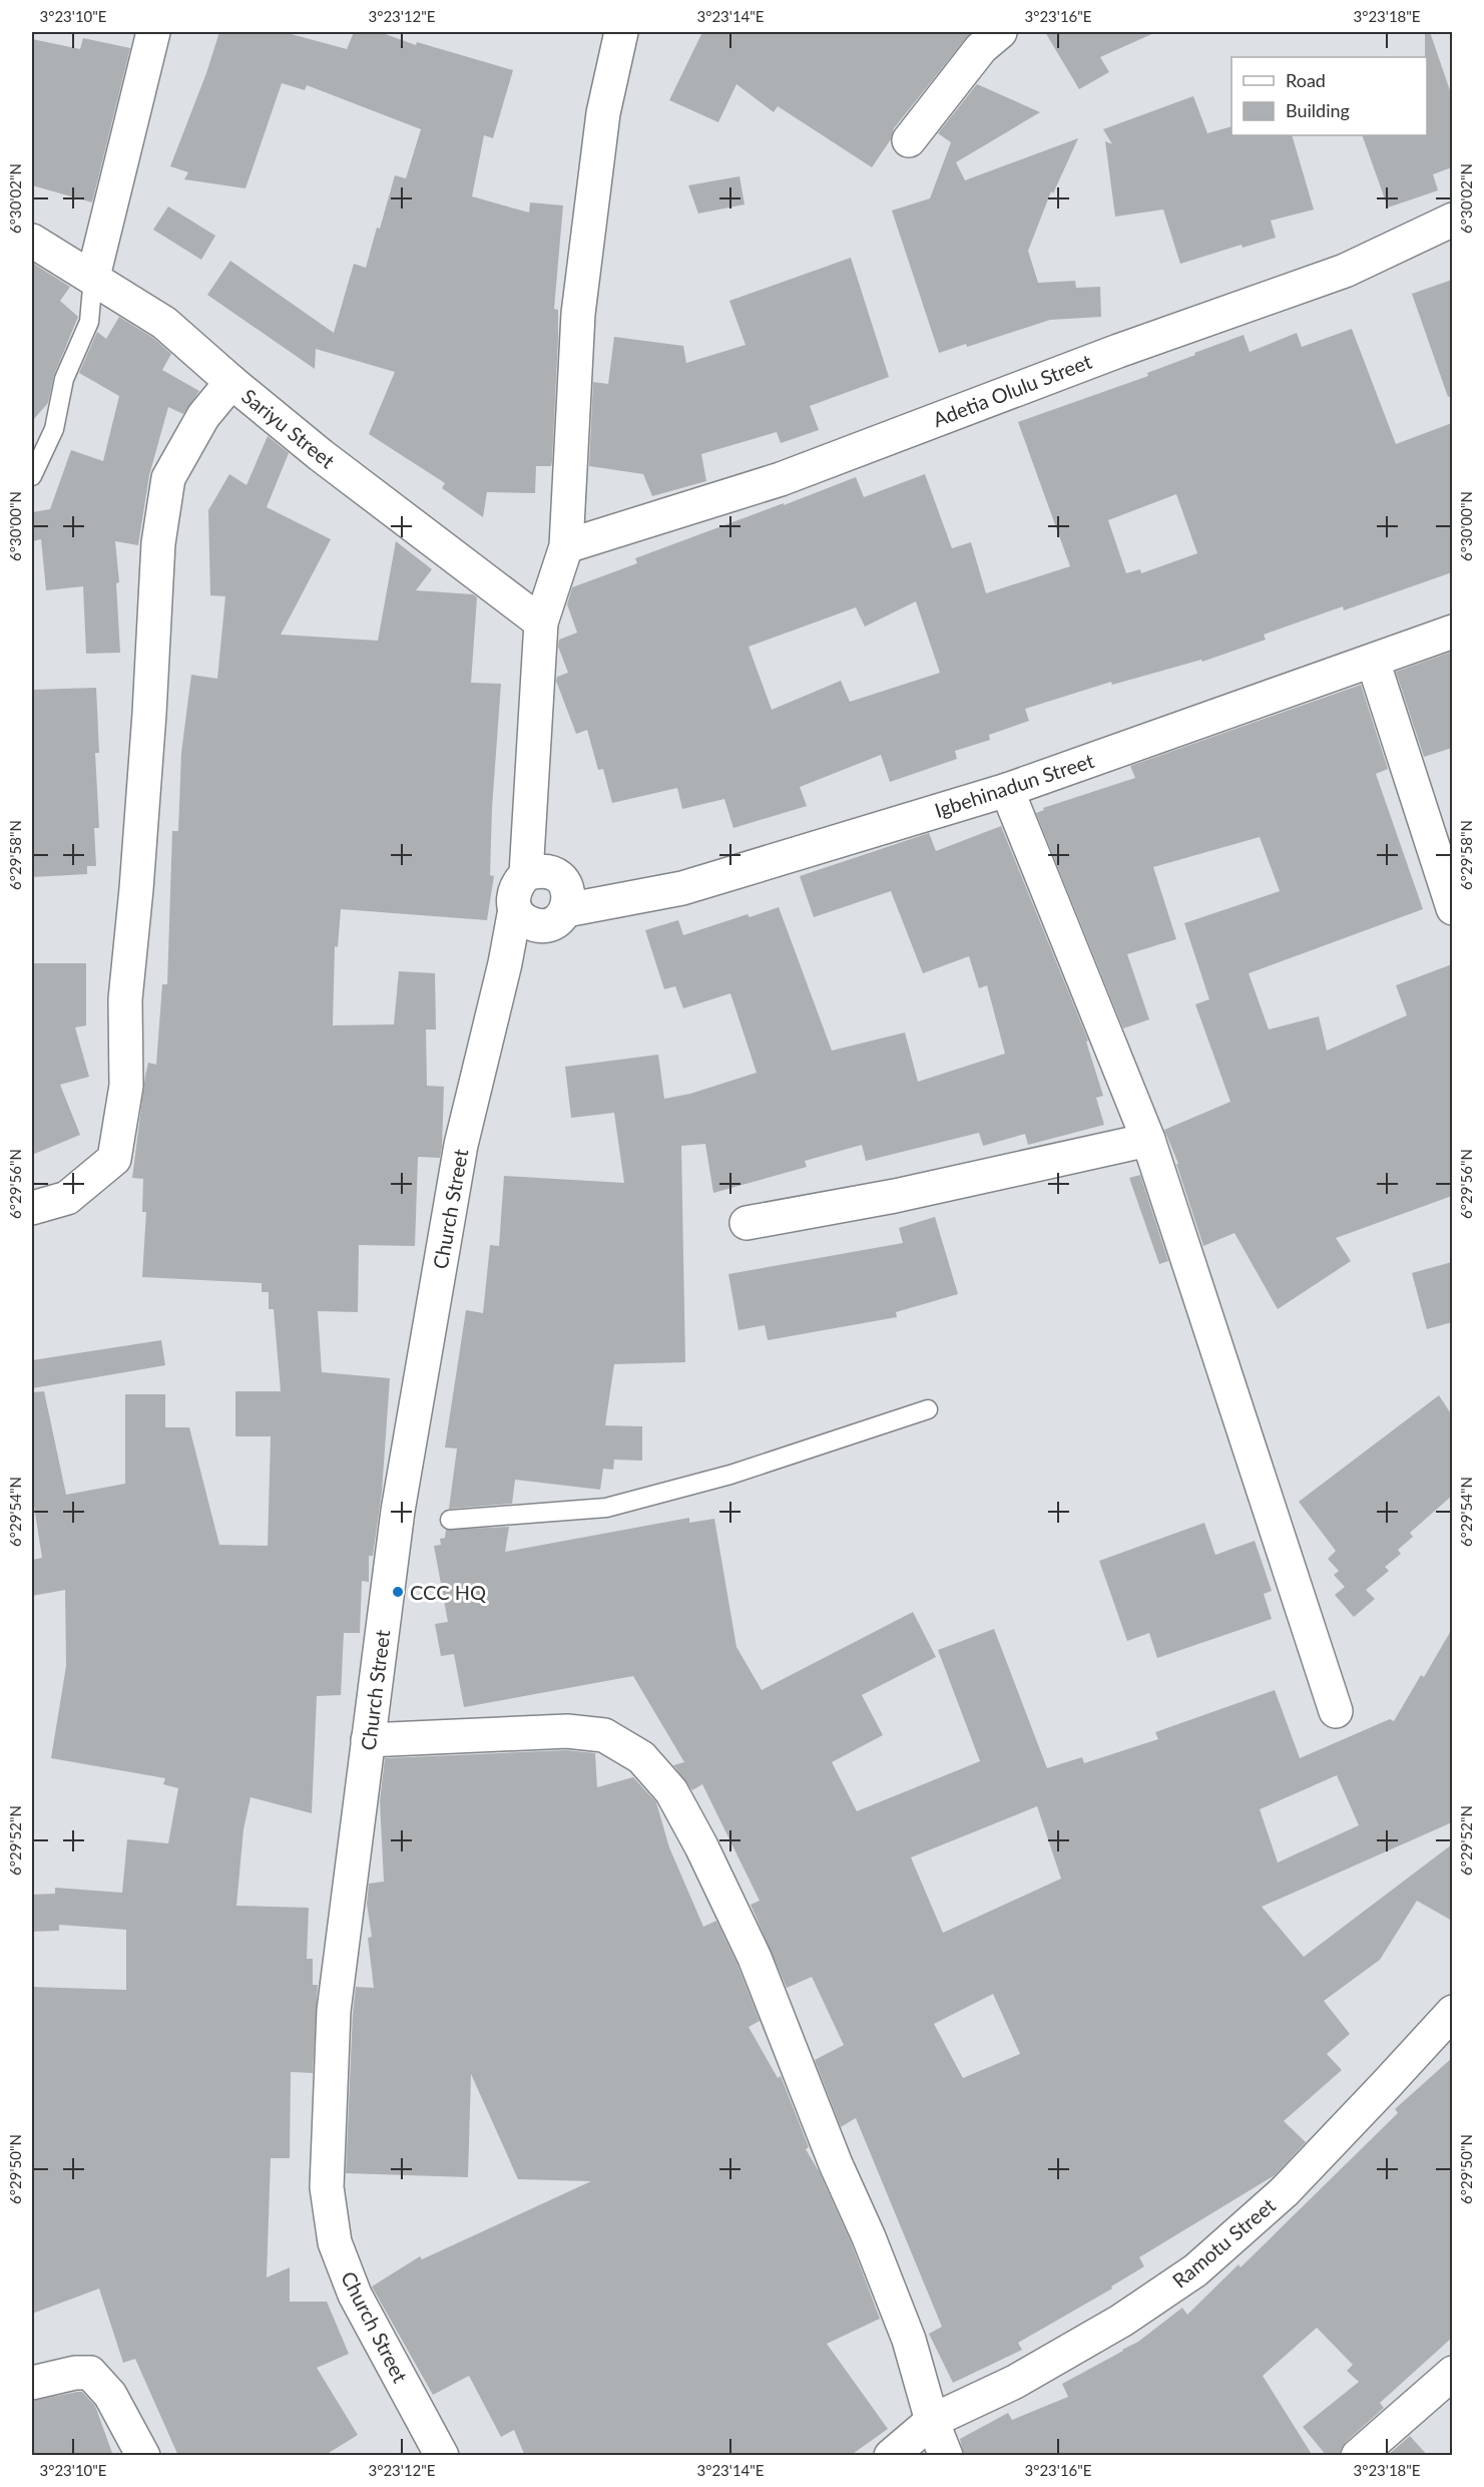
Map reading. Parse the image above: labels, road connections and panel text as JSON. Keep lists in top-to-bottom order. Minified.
{"streets":{"street":["Adetia Olulu Street","Sariyu Street","Igbehinadun Street","Church Street","Ramotu Street"]},"crossings":[["Igbehinadun Street","Church Street"]],"places":["CCC HQ"],"legend":["Road","Building"],"coordinates":["3°23'10\"E","3°23'12\"E","3°23'14\"E","3°23'16\"E","3°23'18\"E","6°30'02\"N","6°30'00\"N","6°29'58\"N","6°29'56\"N","6°29'54\"N","6°29'52\"N","6°29'50\"N"]}
